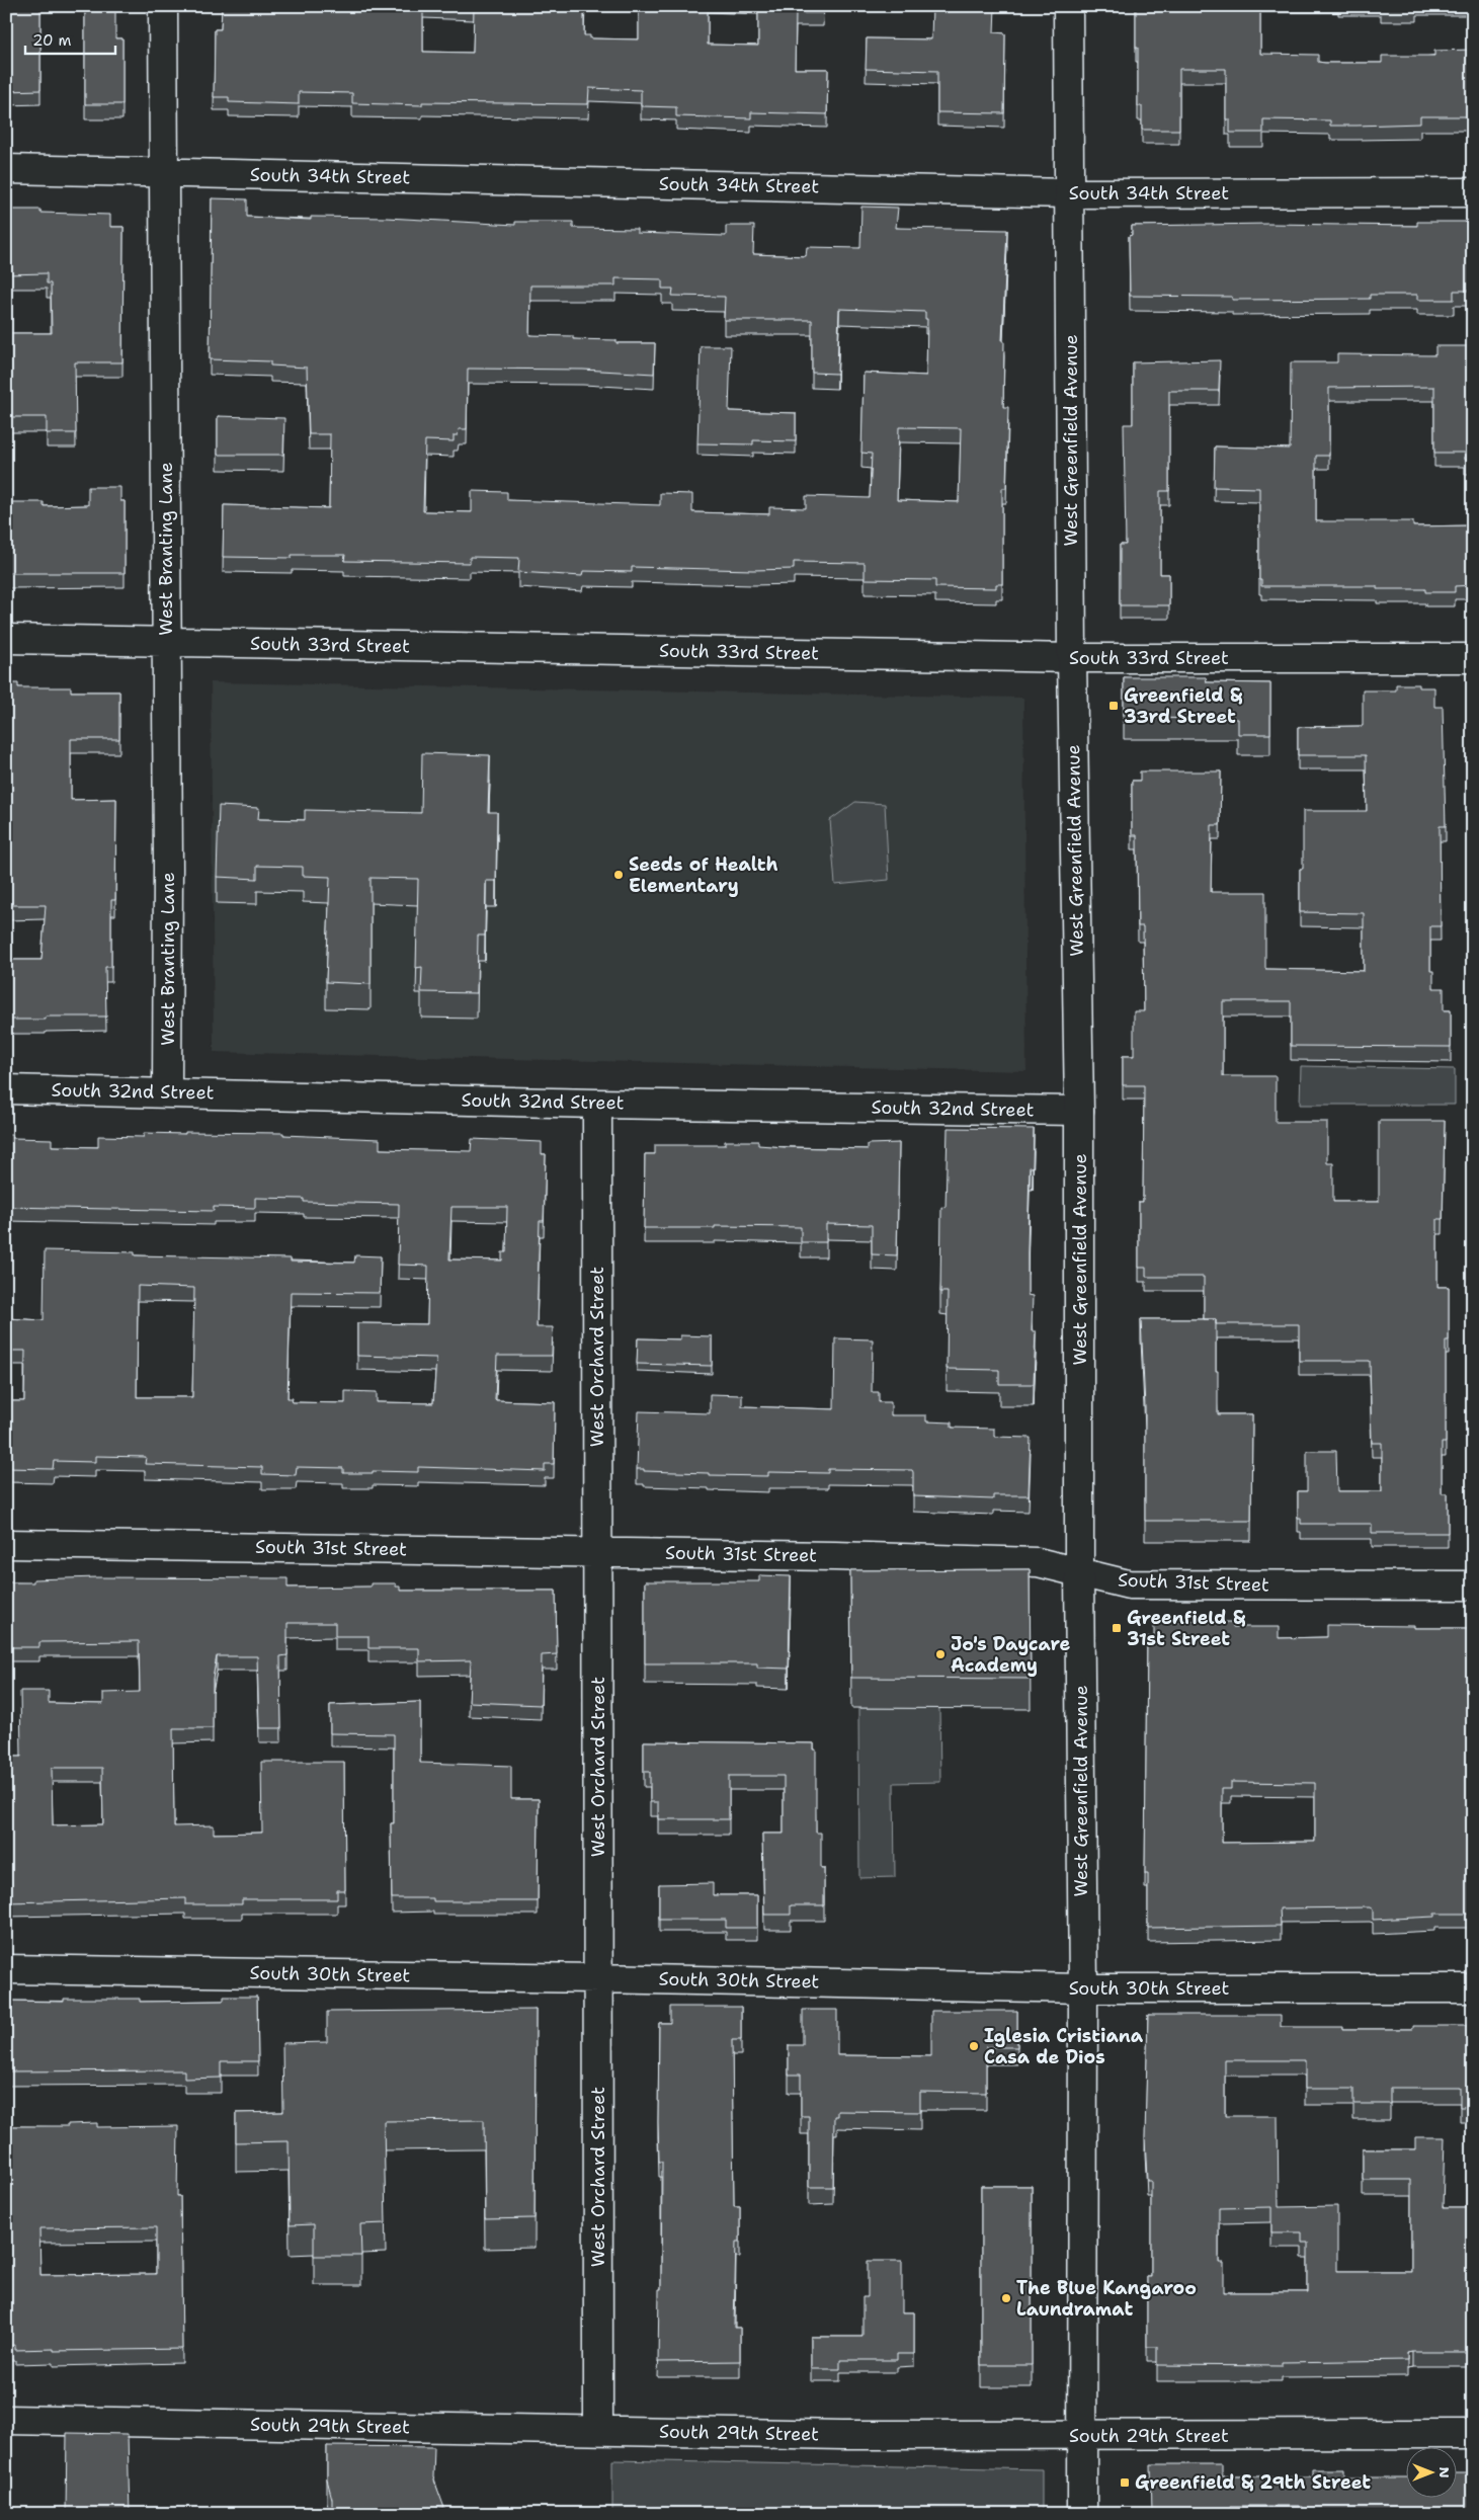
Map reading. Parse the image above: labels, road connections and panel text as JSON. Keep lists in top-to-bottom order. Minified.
{"streets":{"street":["South 34th Street","West Greenfield Avenue","West Branting Lane","South 33rd Street","South 32nd Street","West Orchard Street","South 31st Street","South 30th Street","South 29th Street"]},"crossings":[["South 34th Street","West Greenfield Avenue"],["South 34th Street","West Branting Lane"],["West Greenfield Avenue","South 33rd Street"],["West Greenfield Avenue","South 32nd Street"],["West Greenfield Avenue","South 31st Street"],["West Greenfield Avenue","South 30th Street"],["West Greenfield Avenue","South 29th Street"],["West Branting Lane","South 33rd Street"],["West Branting Lane","South 32nd Street"],["South 32nd Street","West Orchard Street"],["West Orchard Street","South 31st Street"],["West Orchard Street","South 30th Street"],["West Orchard Street","South 29th Street"]],"places":{"transit":["Greenfield & 33rd Street","Greenfield & 31st Street","Greenfield & 29th Street"],"other":["Seeds of Health Elementary","Jo's Daycare Academy","Iglesia Cristiana Casa de Dios","The Blue Kangaroo Laundramat"]},"scale_bar":"20 m","north":"right"}
